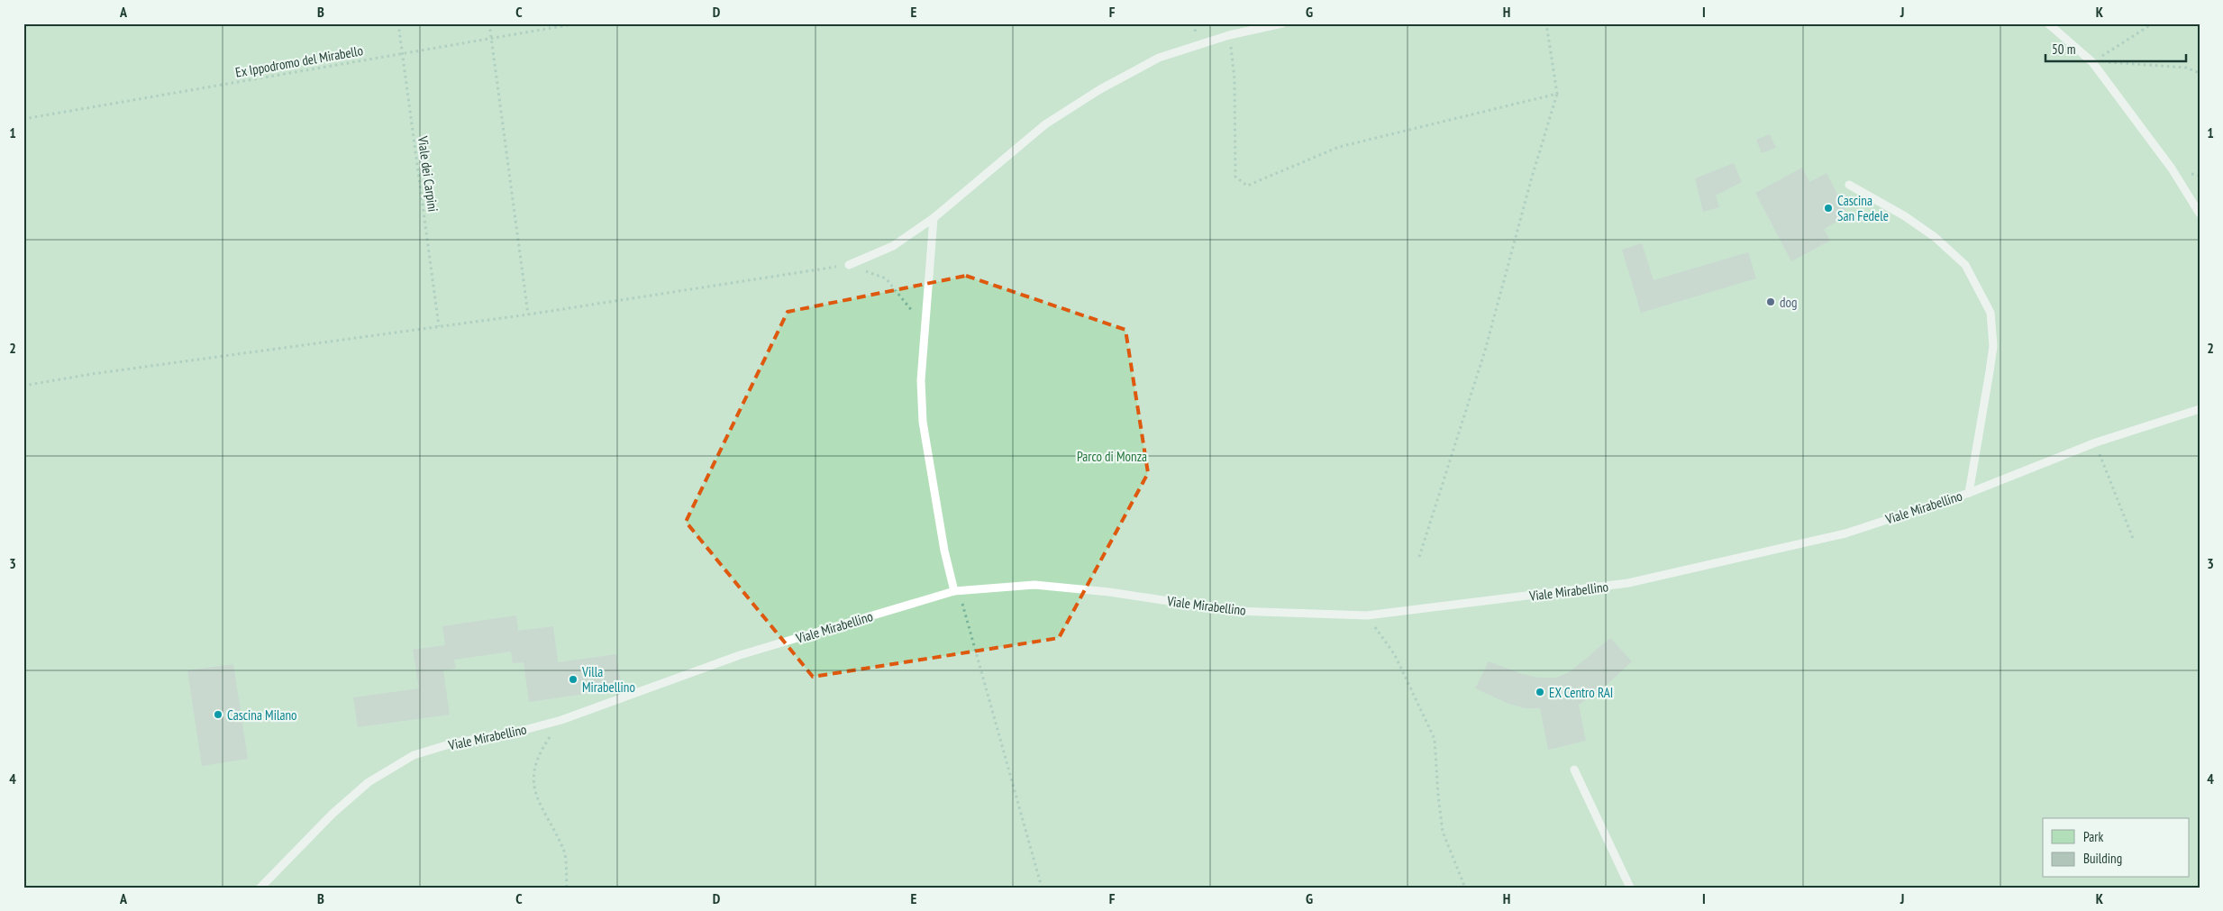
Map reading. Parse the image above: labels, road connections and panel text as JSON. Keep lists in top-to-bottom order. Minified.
{"streets":{"lane":["Viale Mirabellino"],"path":["Ex Ippodromo del Mirabello","Viale dei Carpini"]},"crossings":[["Ex Ippodromo del Mirabello","Viale dei Carpini"]],"parks":["Parco di Monza"],"places":["Cascina San Fedele","dog","Villa Mirabellino","EX Centro RAI","Cascina Milano"],"legend":["Park","Building"],"scale_bar":"50 m","grid":{"columns":["A","B","C","D","E","F","G","H","I","J","K"],"rows":["1","2","3","4"]}}
